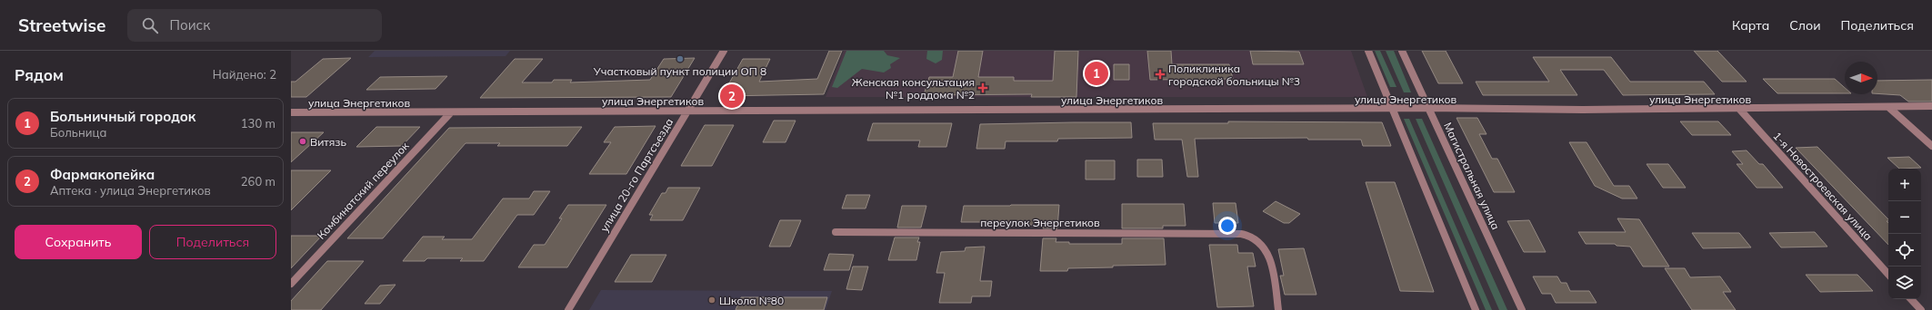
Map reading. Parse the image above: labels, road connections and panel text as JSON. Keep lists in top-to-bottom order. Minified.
{"streets":{"street":["улица Энергетиков","улица 20-го Партсъезда","Магистральная улица","1-я Новостроевская улица","Комбинатский переулок","переулок Энергетиков"]},"crossings":[["улица Энергетиков","улица 20-го Партсъезда"],["улица Энергетиков","Магистральная улица"],["улица Энергетиков","1-я Новостроевская улица"],["улица Энергетиков","Комбинатский переулок"]],"places":{"other":["Участковый пункт полиции ОП 8","Витязь","Школа №80"],"health":["Поликлиника городской больницы №3","Женская консультация №1 роддома №2"]},"north":"right","page":{"header":"Streetwise","search":"Поиск","nav":["Карта","Слои","Поделиться"],"heading":["Рядом","Найдено: 2"],"pins":["1","2"],"list":[{"mark":"1","name":"Больничный городок","note":"Больница","value":"130 m"},{"mark":"2","name":"Фармакопейка","note":"Аптека · улица Энергетиков","value":"260 m"}],"map_buttons":["+","−"],"buttons":["Сохранить","Поделиться"]}}
